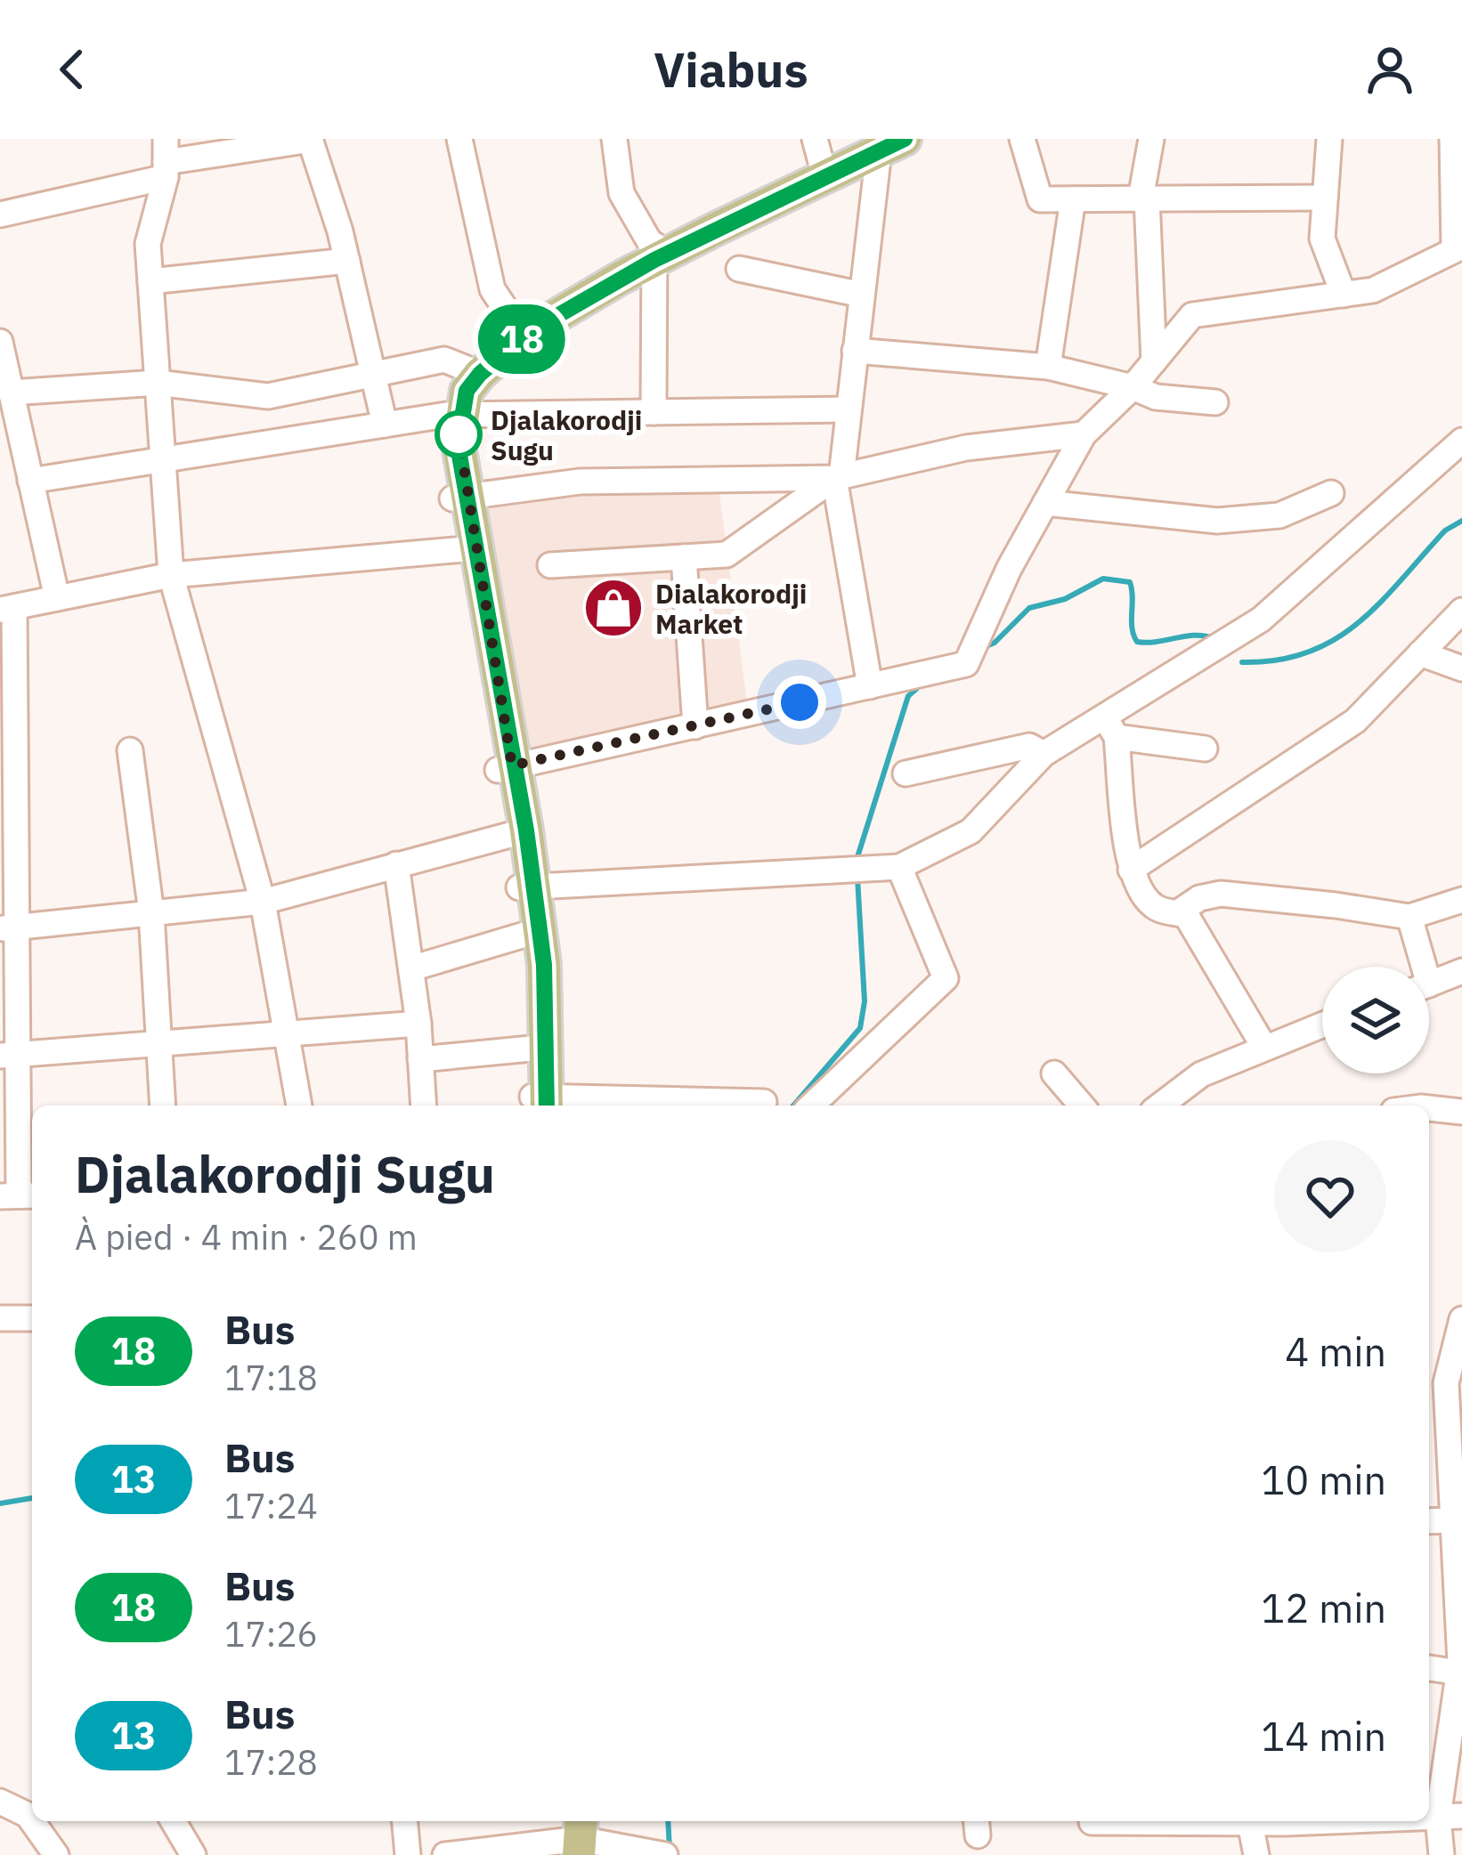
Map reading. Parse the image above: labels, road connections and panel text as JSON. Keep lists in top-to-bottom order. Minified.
{"places":{"other":["Djalakorodji Sugu"],"shop":["Dialakorodji Market"]},"lines":["bus line 18"],"page":{"header":"Viabus","on_map":"18","heading":["Djalakorodji Sugu","À pied · 4 min · 260 m"],"list":[{"mark":"18","name":"Bus","note":"17:18","value":"4 min"},{"mark":"13","name":"Bus","note":"17:24","value":"10 min"},{"mark":"18","name":"Bus","note":"17:26","value":"12 min"},{"mark":"13","name":"Bus","note":"17:28","value":"14 min"}]}}
